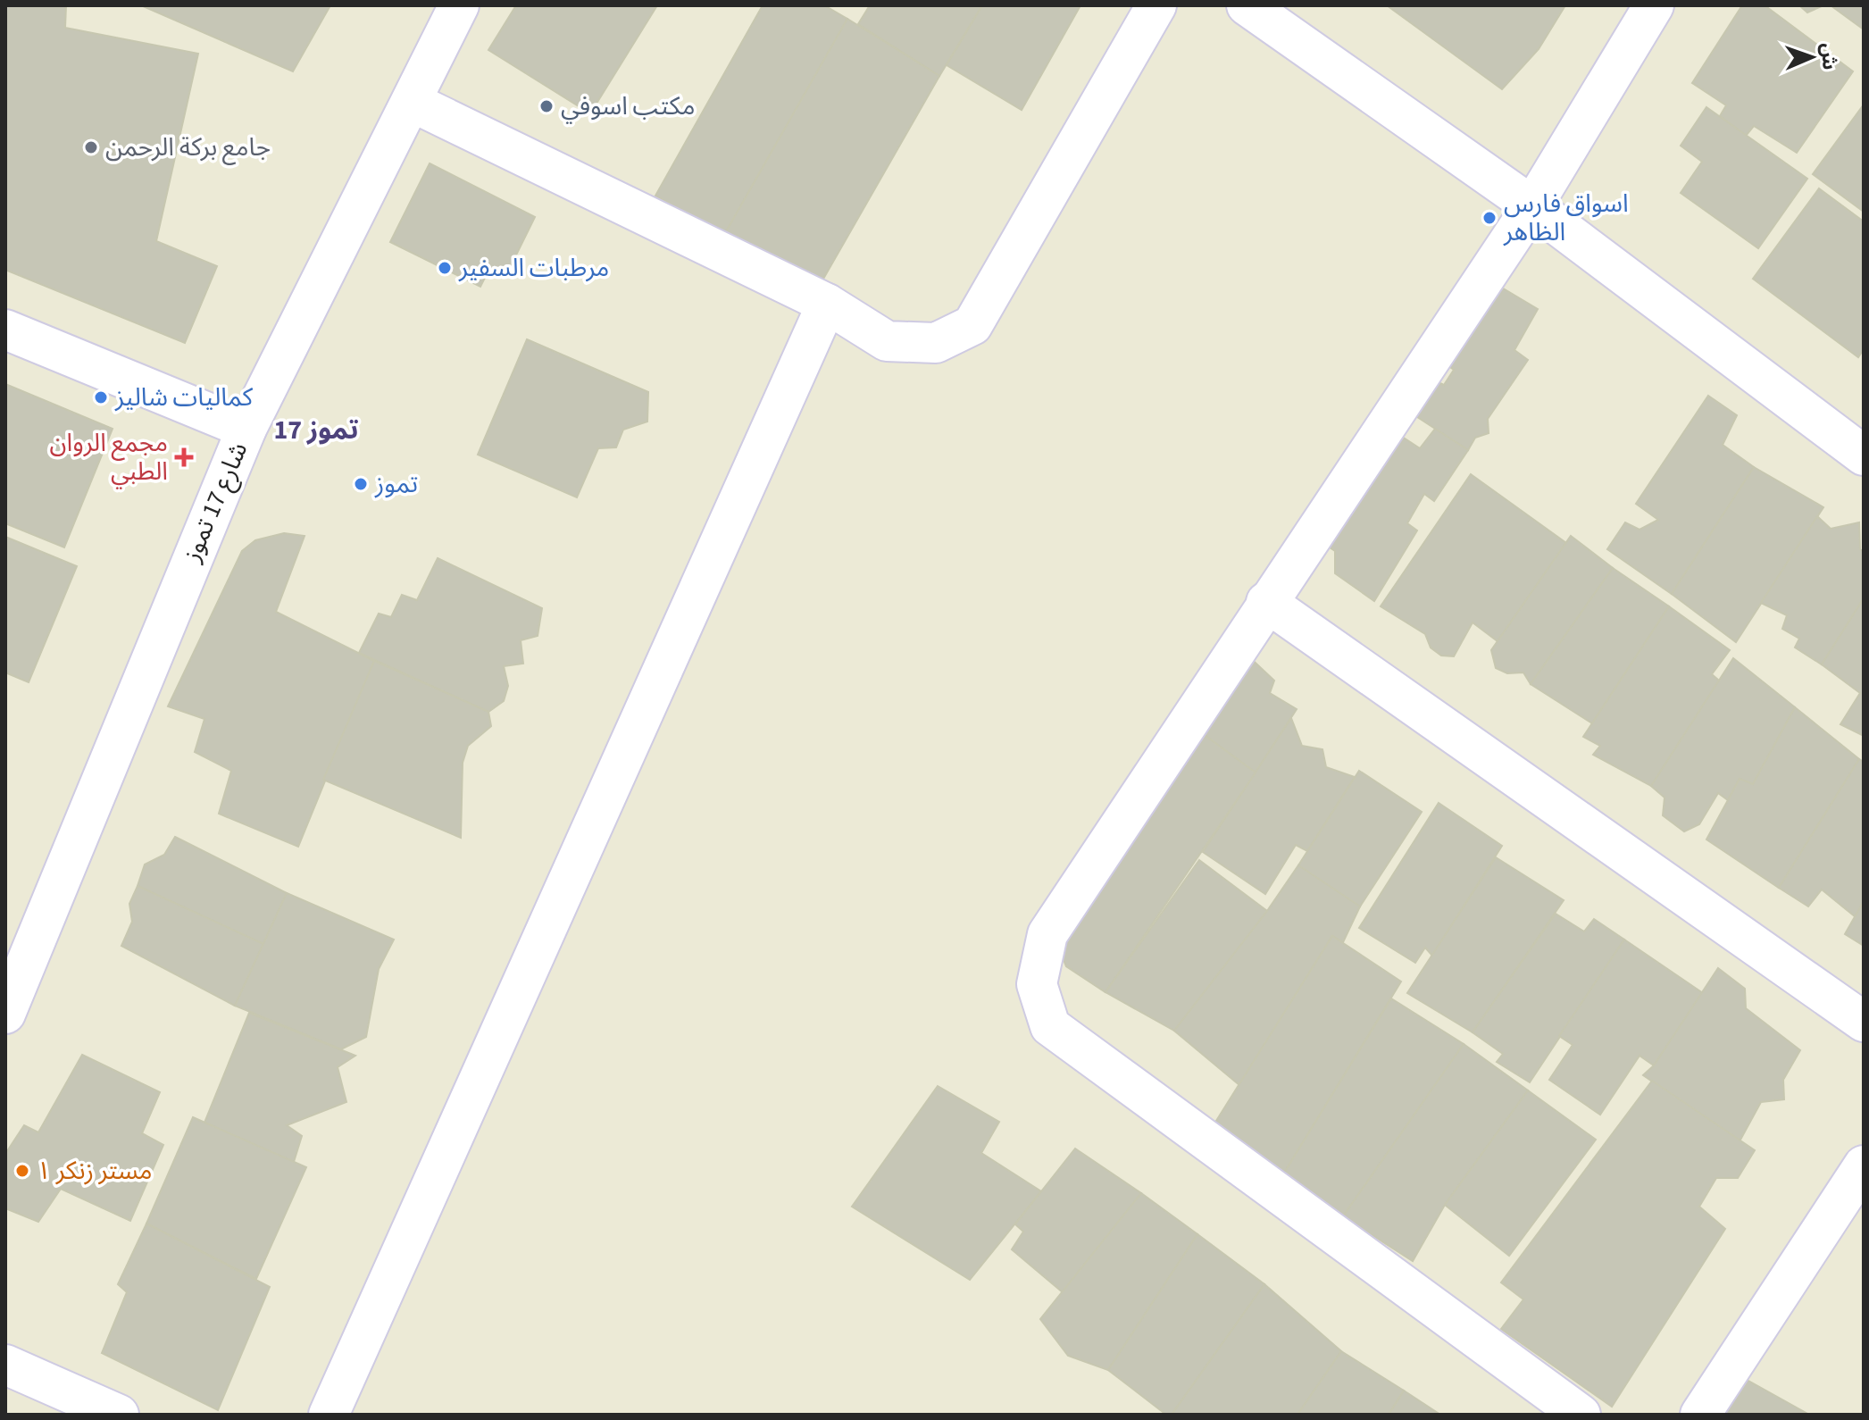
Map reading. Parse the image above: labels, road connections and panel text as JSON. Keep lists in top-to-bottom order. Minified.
{"streets":{"street":["شارع 17 تموز"]},"districts":["17 تموز"],"places":{"other":["مكتب اسوفي","جامع بركة الرحمن","اسواق فارس الظاهر","مرطبات السفير","كماليات شاليز","تموز","مستر زنكر ١"],"health":["مجمع الروان الطبي"]},"north":"right"}
